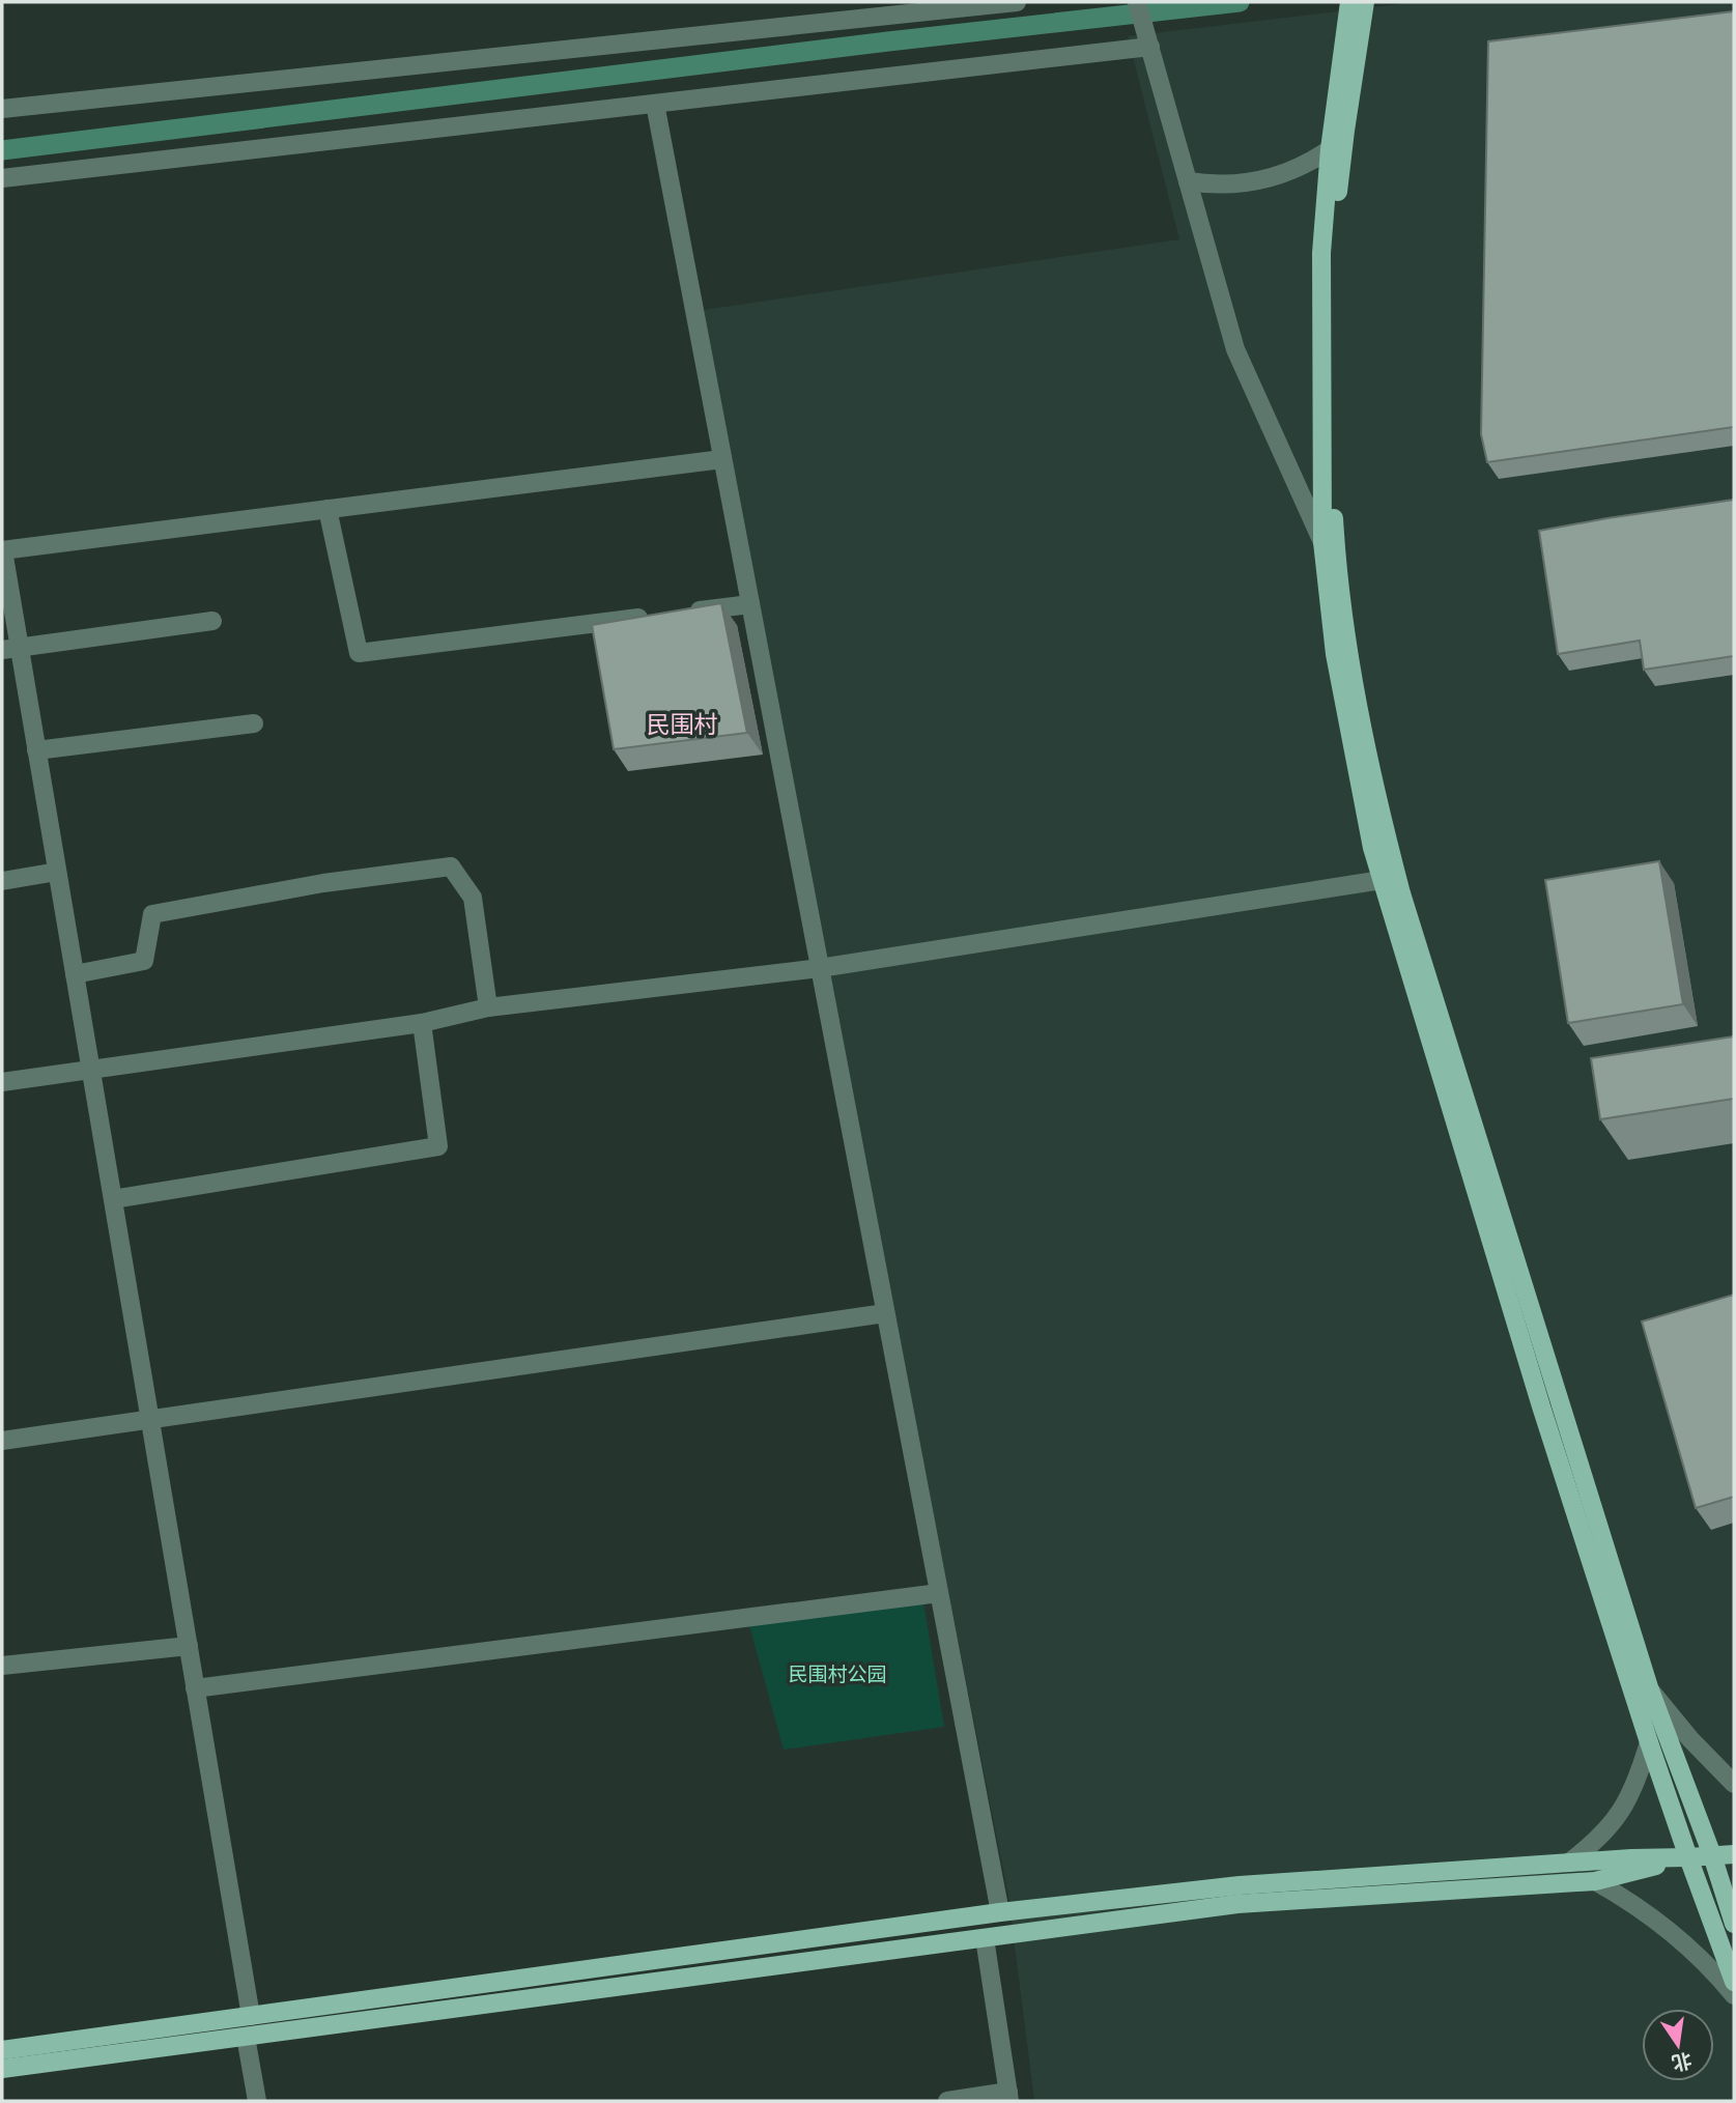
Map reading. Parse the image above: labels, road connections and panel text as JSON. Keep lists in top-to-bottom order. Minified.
{"districts":["民围村"],"parks":["民围村公园"],"north":"bottom"}
